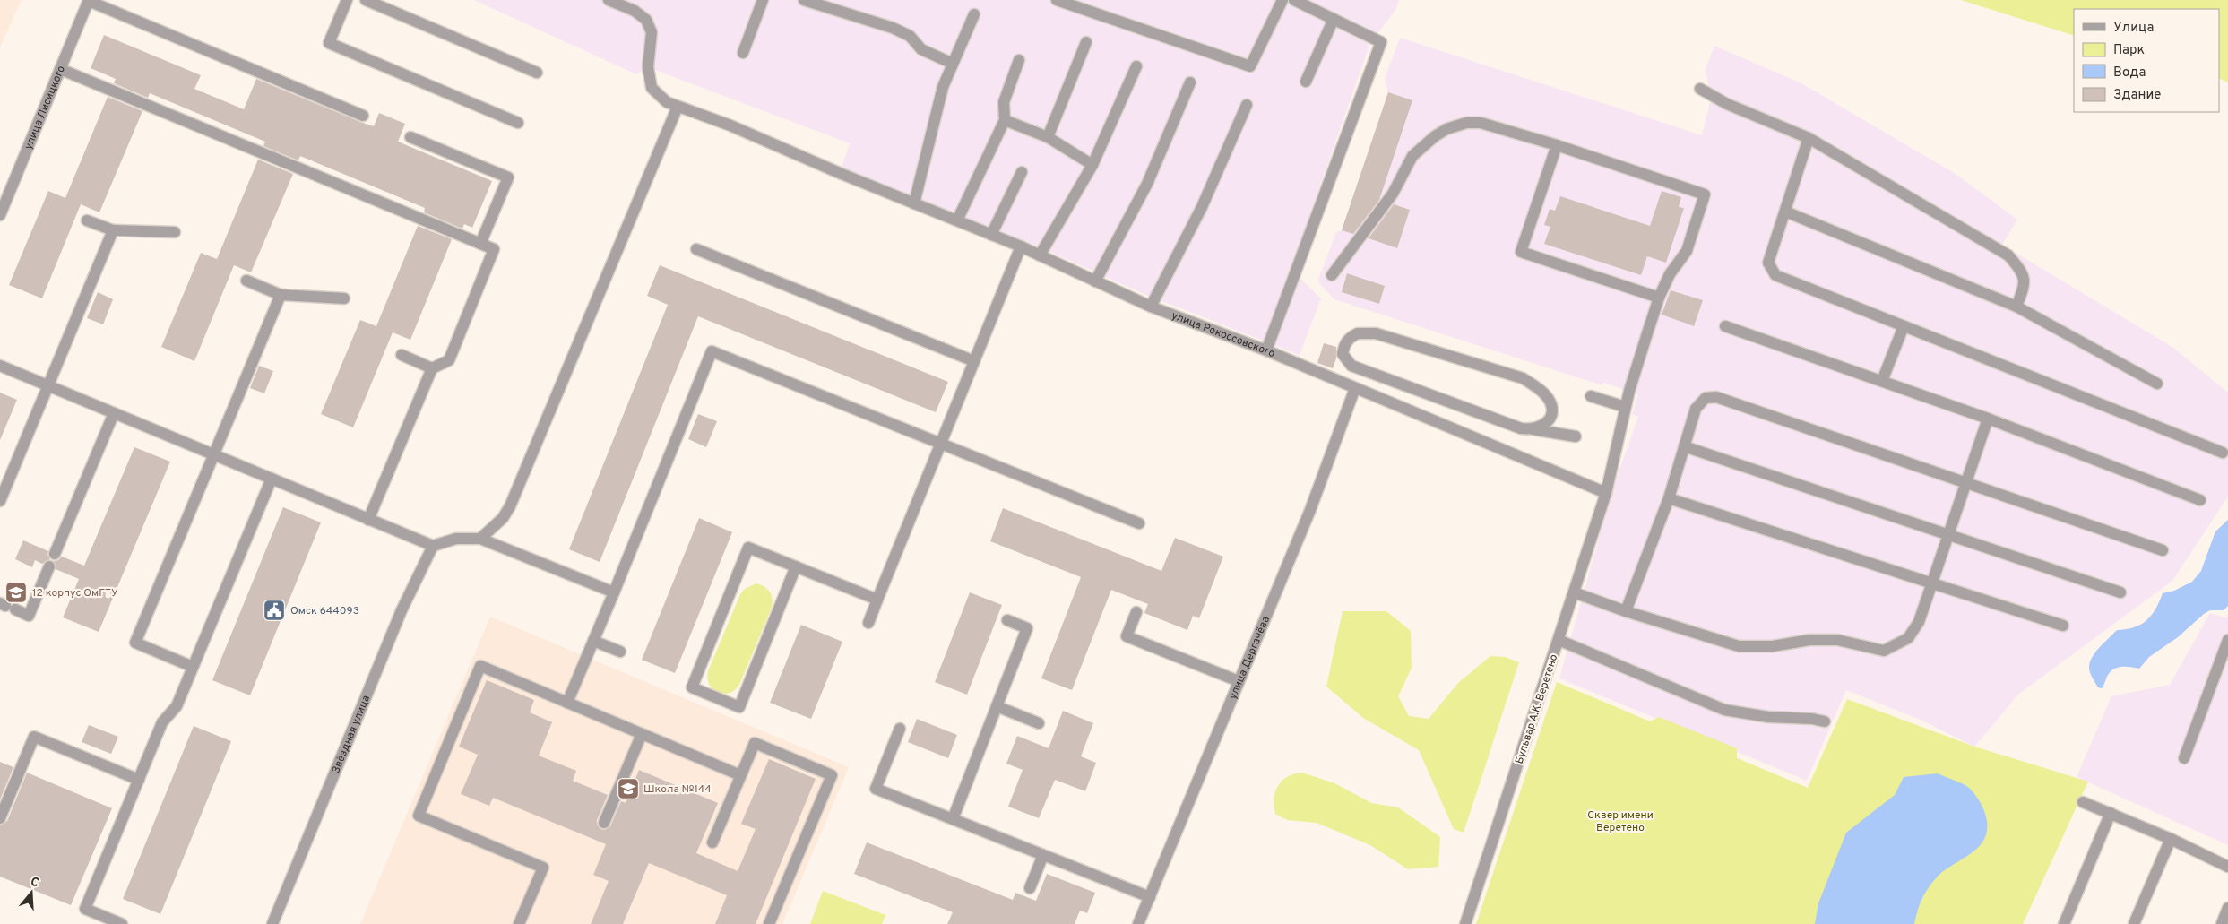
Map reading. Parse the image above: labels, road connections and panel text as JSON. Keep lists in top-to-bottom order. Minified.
{"streets":{"street":["улица Лисицкого","улица Рокоссовского","улица Дергачёва","Бульвар А.К. Веретено","Звёздная улица"]},"crossings":[["улица Рокоссовского","улица Дергачёва"],["улица Рокоссовского","Бульвар А.К. Веретено"]],"parks":["Сквер имени Веретено"],"places":{"school or university":["12 корпус ОмГТУ","Школа №144"],"public building":["Омск 644093"]},"legend":["Улица","Парк","Вода","Здание"],"north":"top"}
